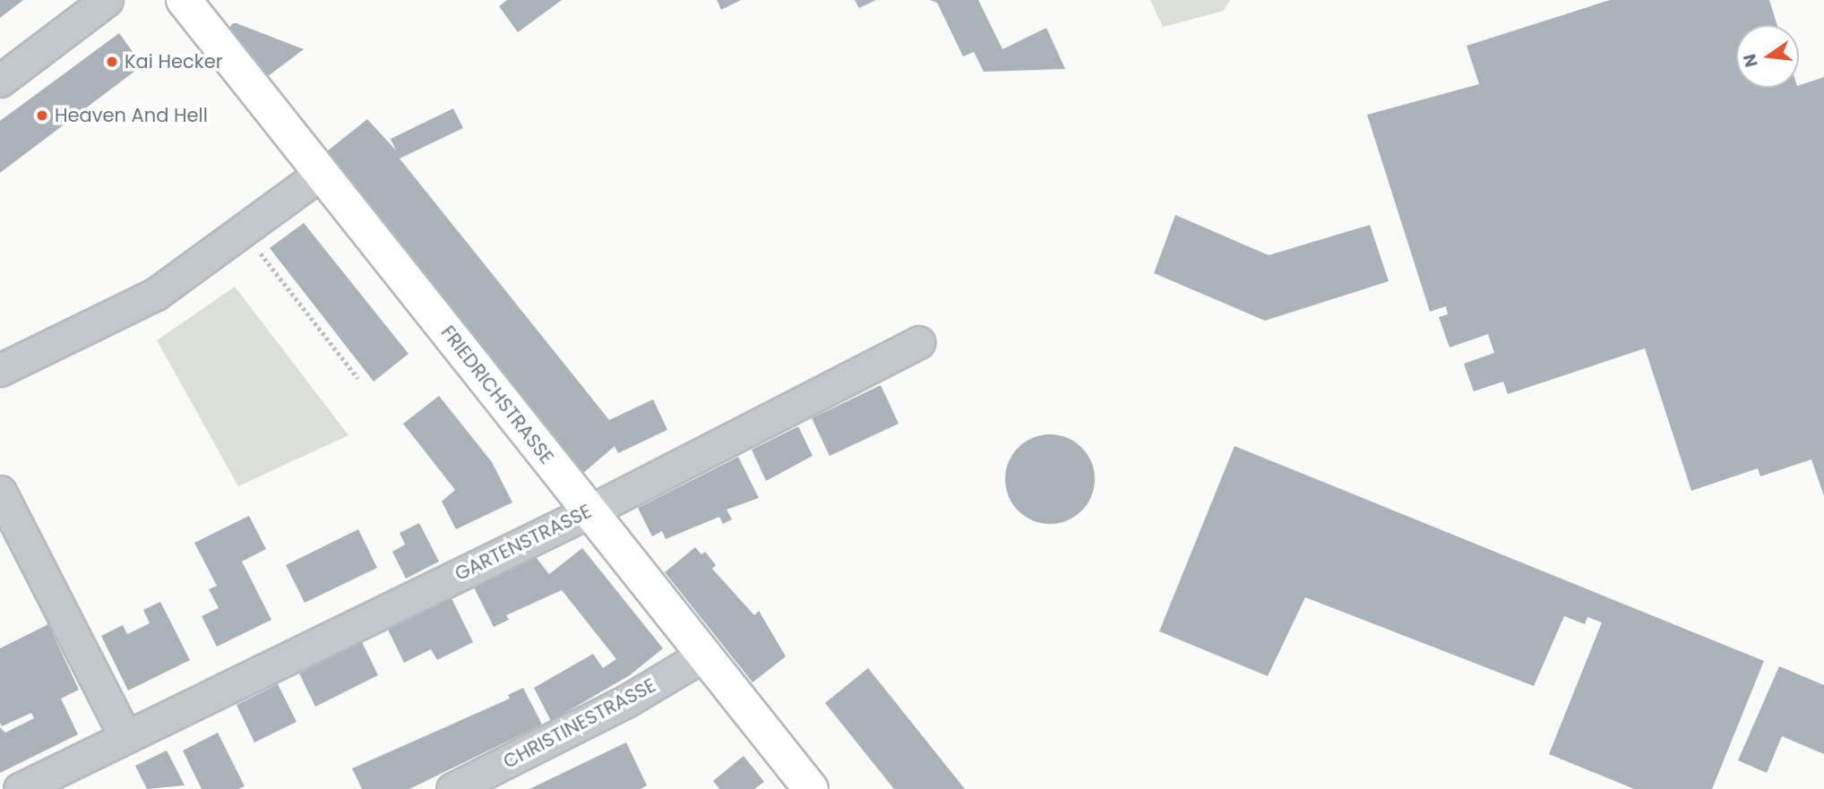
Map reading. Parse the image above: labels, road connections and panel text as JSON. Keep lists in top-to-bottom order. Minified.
{"streets":{"main road":["FRIEDRICHSTRASSE"],"street":["GARTENSTRASSE","CHRISTINESTRASSE"]},"crossings":[["FRIEDRICHSTRASSE","GARTENSTRASSE"],["FRIEDRICHSTRASSE","CHRISTINESTRASSE"]],"places":["Kai Hecker","Heaven And Hell"],"north":"left"}
